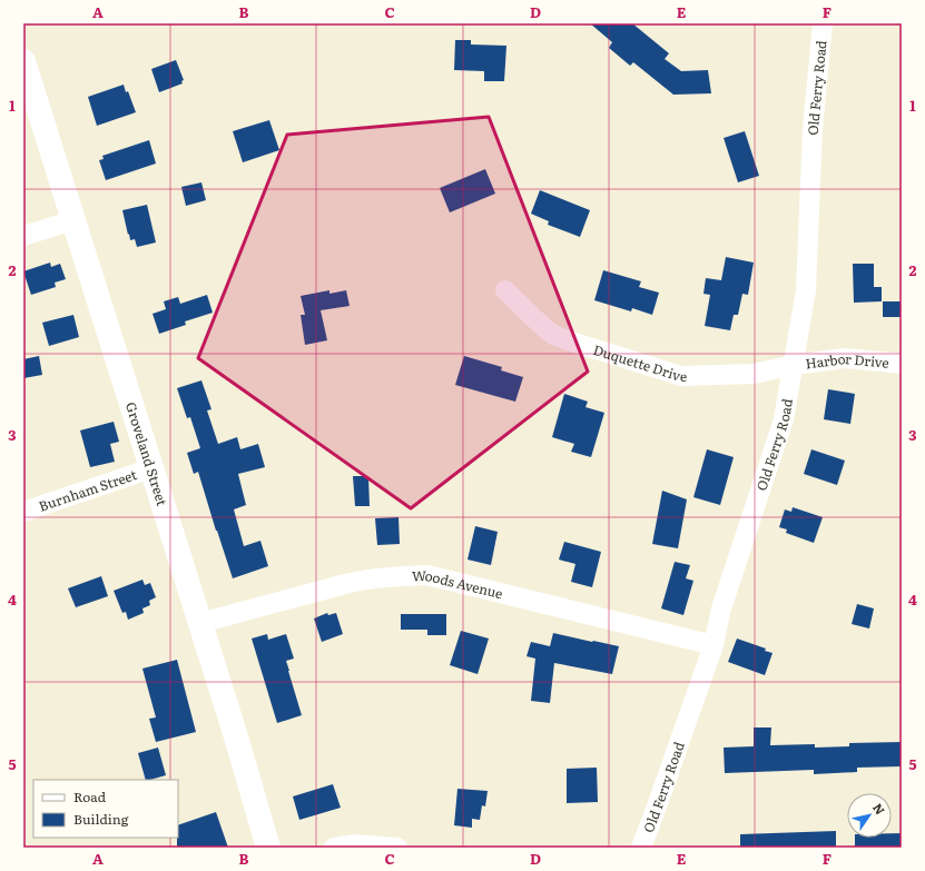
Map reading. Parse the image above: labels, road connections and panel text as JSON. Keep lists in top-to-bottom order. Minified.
{"streets":{"main road":["Groveland Street"],"street":["Old Ferry Road","Duquette Drive","Harbor Drive","Burnham Street","Woods Avenue"]},"crossings":[["Old Ferry Road","Duquette Drive"],["Old Ferry Road","Harbor Drive"],["Old Ferry Road","Woods Avenue"],["Duquette Drive","Harbor Drive"],["Groveland Street","Burnham Street"],["Groveland Street","Woods Avenue"]],"legend":["Road","Building"],"north":"top right","grid":{"columns":["A","B","C","D","E","F"],"rows":["1","2","3","4","5"]}}
